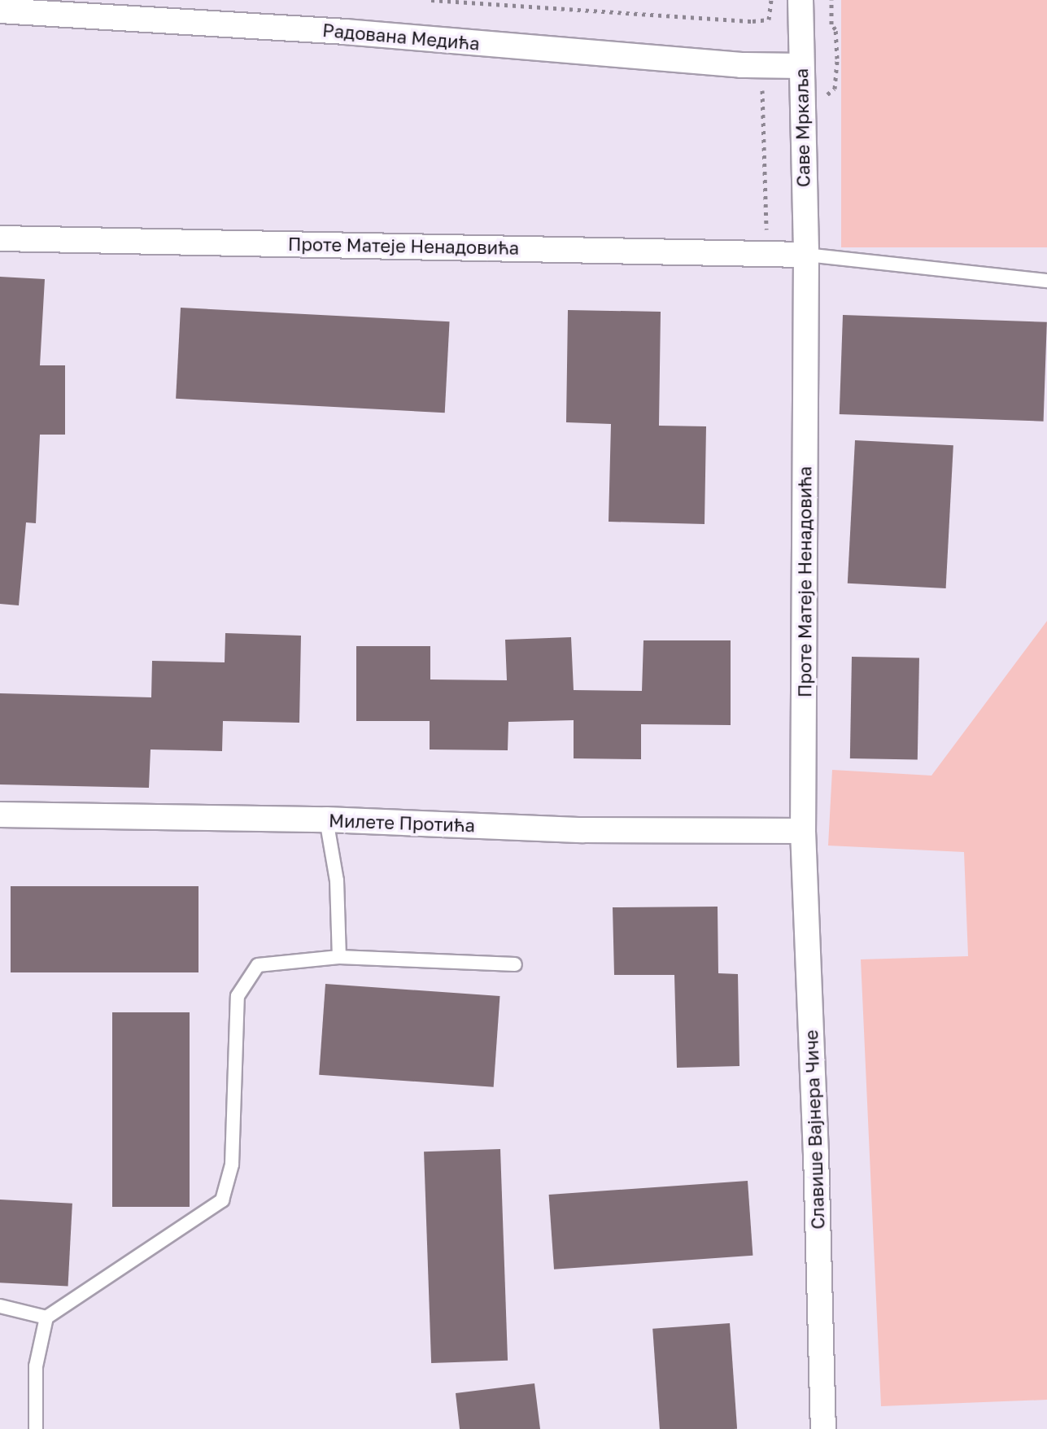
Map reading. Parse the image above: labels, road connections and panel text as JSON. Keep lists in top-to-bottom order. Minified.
{"streets":{"street":["Радована Медића","Саве Мркаља","Проте Матеје Ненадовића","Милете Протића","Славише Вајнера Чиче"]},"crossings":[["Радована Медића","Саве Мркаља"],["Саве Мркаља","Проте Матеје Ненадовића"],["Проте Матеје Ненадовића","Милете Протића"],["Проте Матеје Ненадовића","Славише Вајнера Чиче"],["Милете Протића","Славише Вајнера Чиче"]]}
